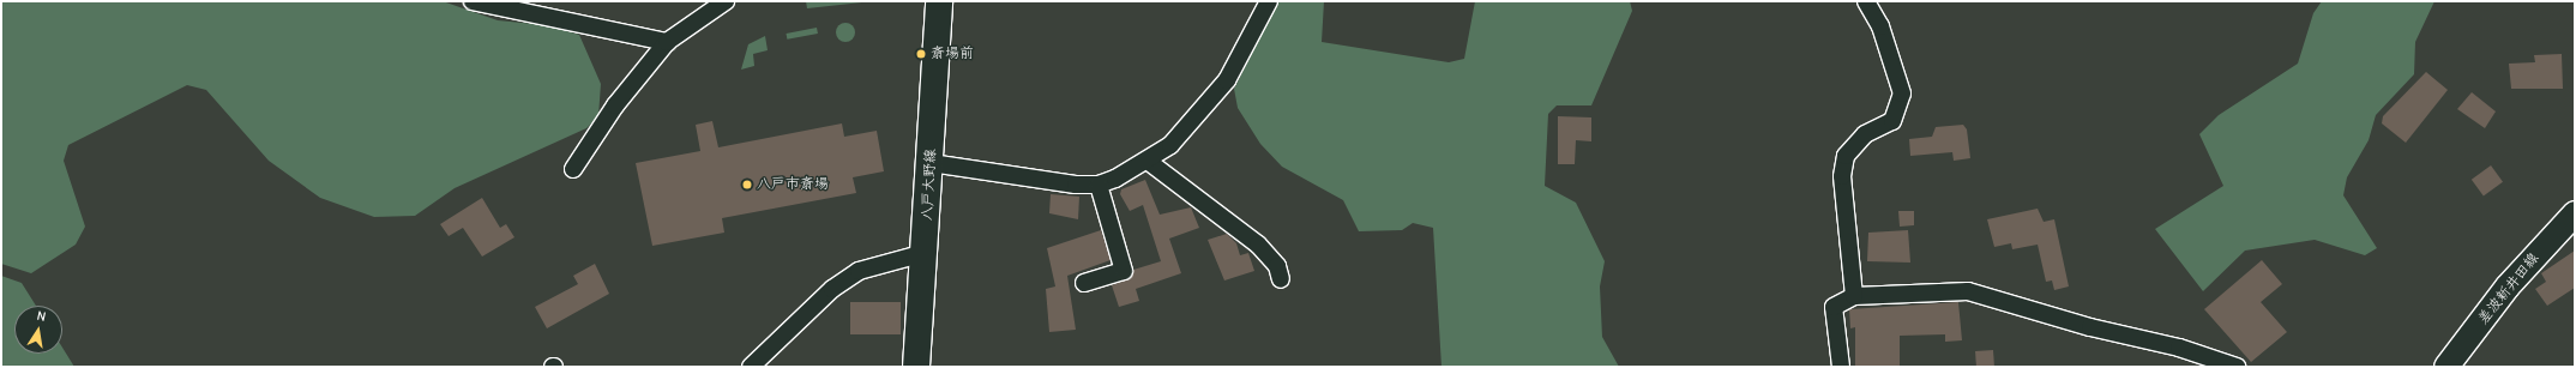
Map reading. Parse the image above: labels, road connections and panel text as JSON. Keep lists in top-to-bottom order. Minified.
{"streets":{"main road":["八戸大野線","差波新井田線"]},"places":["斎場前","八戸市斎場"],"north":"top"}
